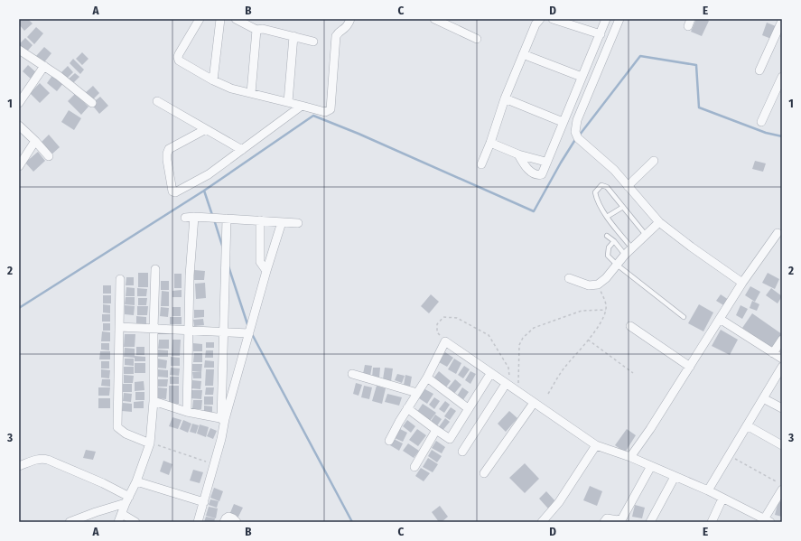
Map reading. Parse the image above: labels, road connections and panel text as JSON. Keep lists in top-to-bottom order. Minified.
{"grid":{"columns":["A","B","C","D","E"],"rows":["1","2","3"]}}
